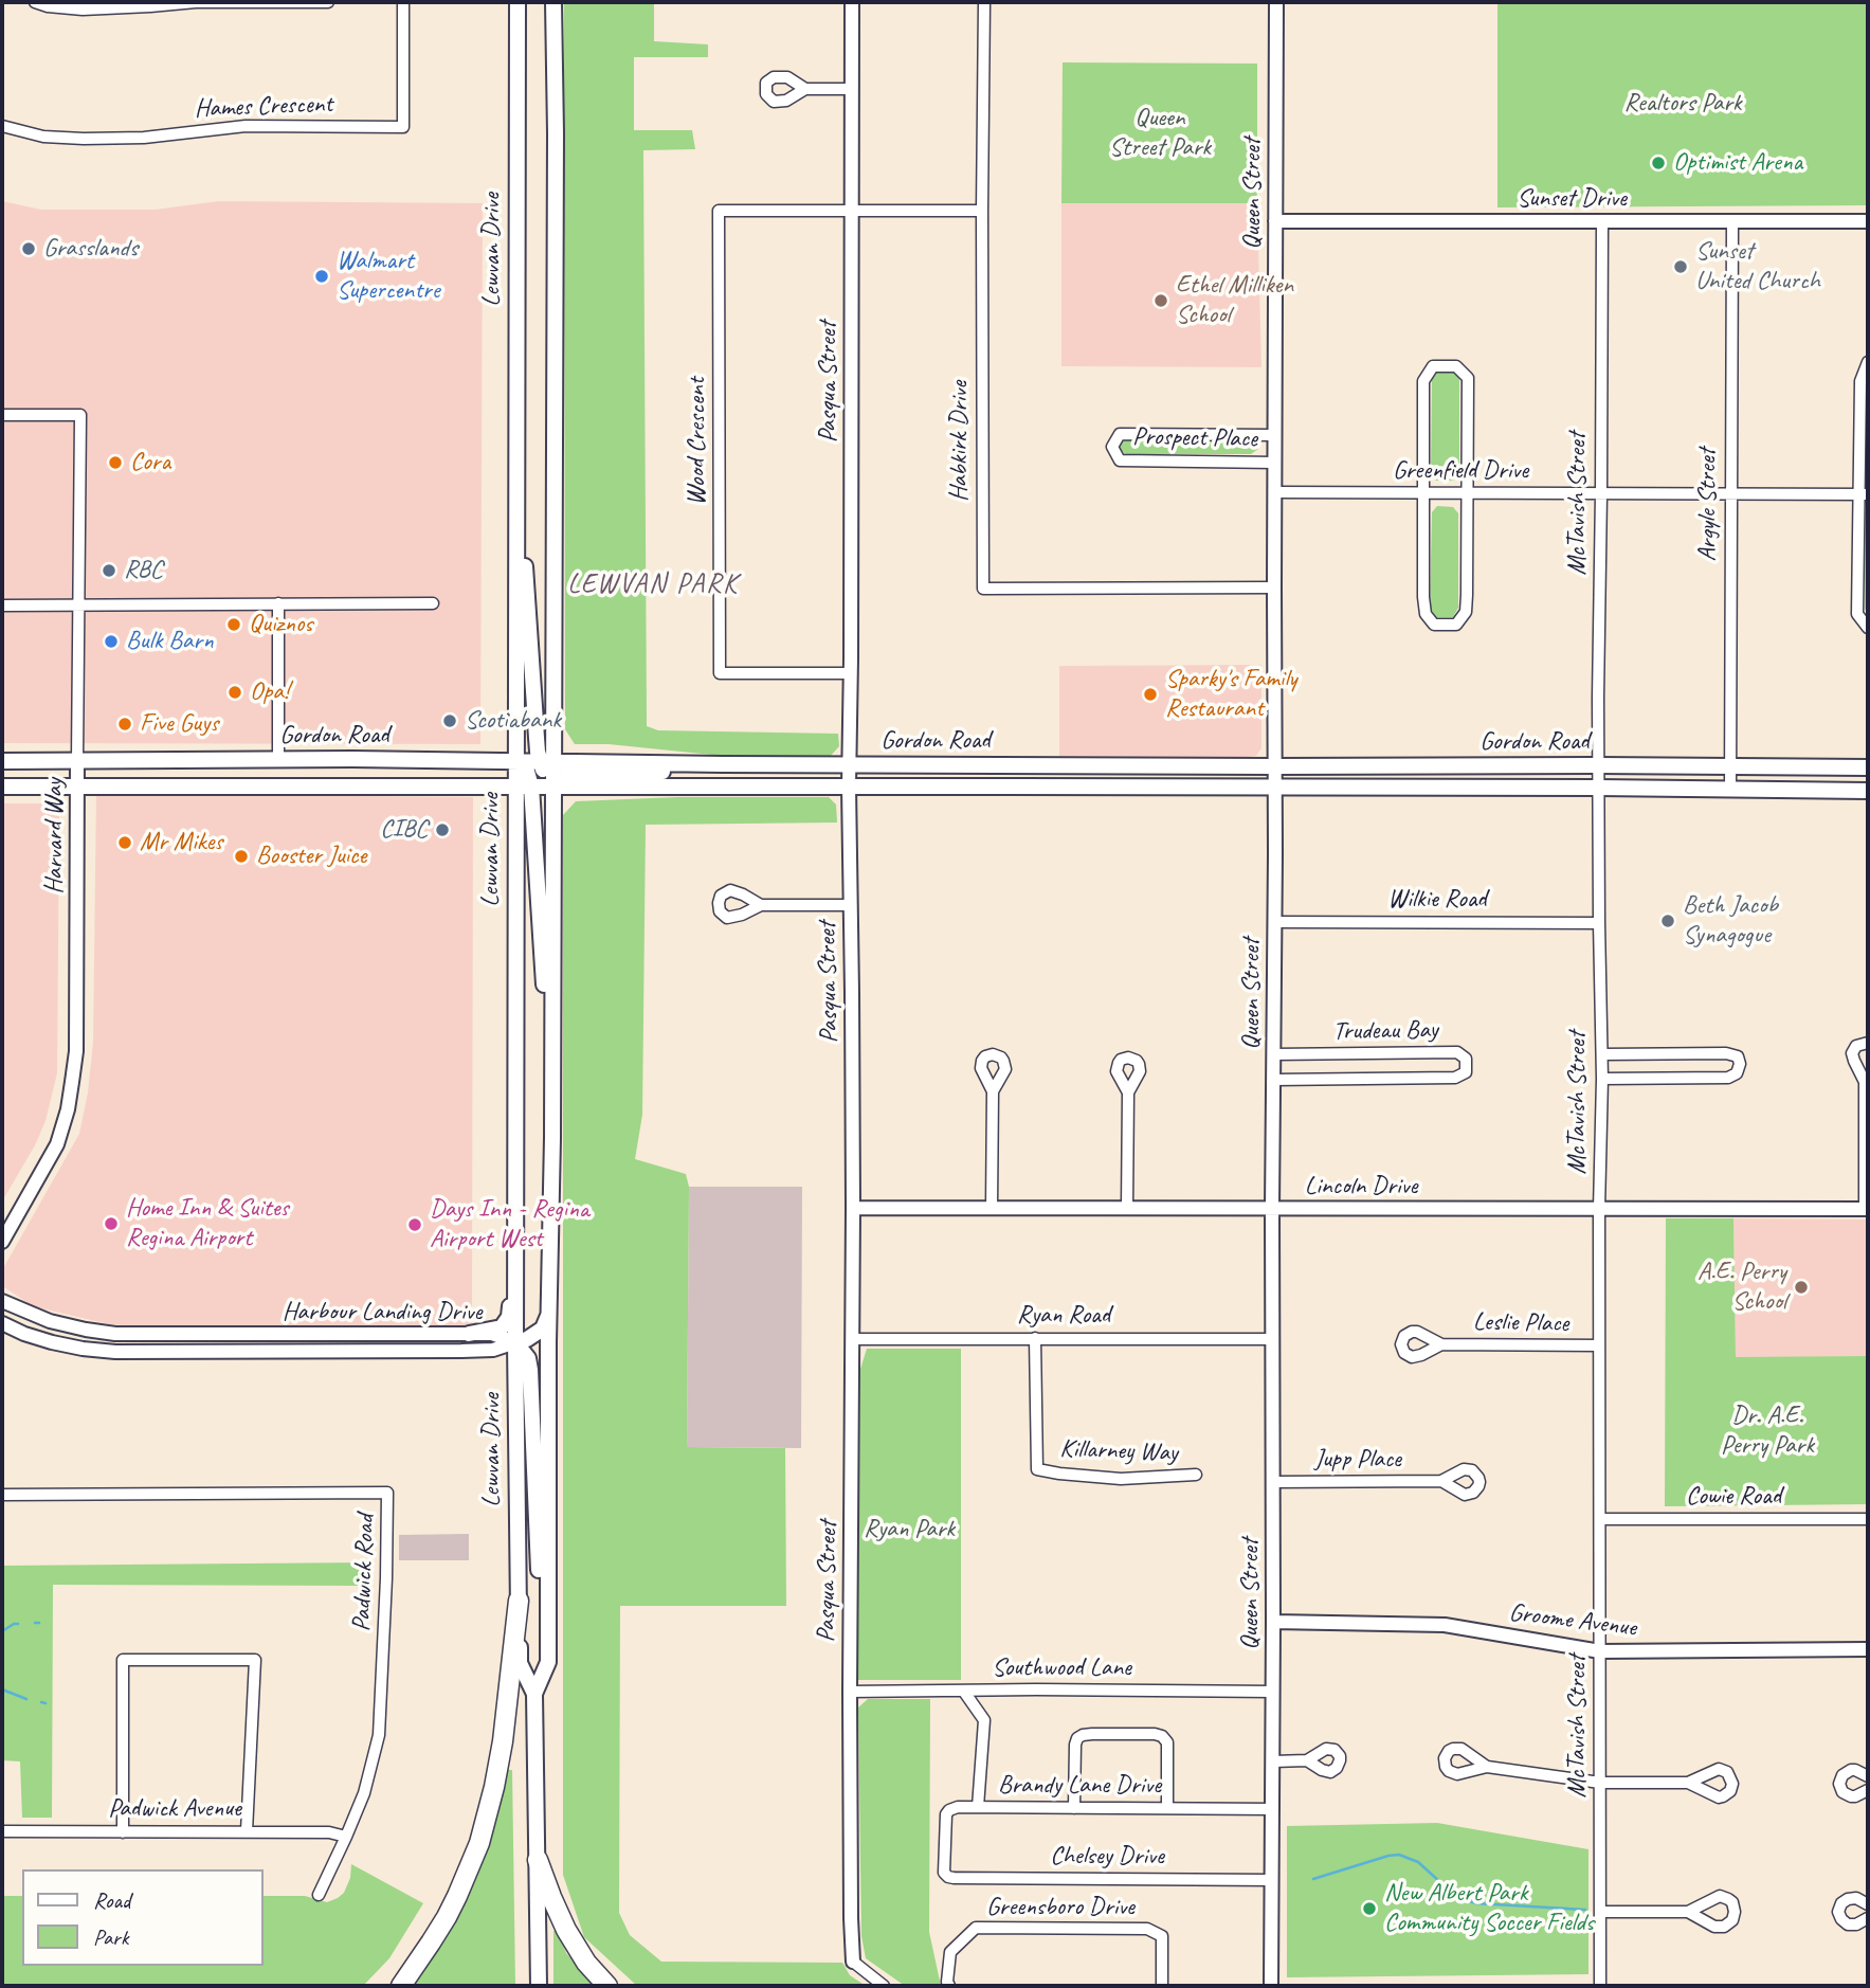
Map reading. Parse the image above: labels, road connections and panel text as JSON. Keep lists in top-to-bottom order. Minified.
{"streets":{"main road":["Lewvan Drive","Gordon Road"],"street":["Hames Crescent","Queen Street","Sunset Drive","Pasqua Street","Prospect Place","Wood Crescent","Habkirk Drive","Greenfield Drive","McTavish Street","Argyle Street","Harvard Way","Wilkie Road","Trudeau Bay","Lincoln Drive","Harbour Landing Drive","Ryan Road","Leslie Place","Killarney Way","Jupp Place","Cowie Road","Padwick Road","Groome Avenue","Southwood Lane","Brandy Lane Drive","Padwick Avenue","Chelsey Drive","Greensboro Drive"]},"crossings":[["Queen Street","Sunset Drive"],["Queen Street","Prospect Place"],["Queen Street","Habkirk Drive"],["Queen Street","Greenfield Drive"],["Queen Street","Gordon Road"],["Queen Street","Wilkie Road"],["Queen Street","Trudeau Bay"],["Queen Street","Lincoln Drive"],["Queen Street","Ryan Road"],["Queen Street","Jupp Place"],["Queen Street","Groome Avenue"],["Queen Street","Southwood Lane"],["Queen Street","Brandy Lane Drive"],["Queen Street","Chelsey Drive"],["Sunset Drive","McTavish Street"],["Sunset Drive","Argyle Street"],["Lewvan Drive","Gordon Road"],["Lewvan Drive","Harbour Landing Drive"],["Pasqua Street","Wood Crescent"],["Pasqua Street","Gordon Road"],["Pasqua Street","Lincoln Drive"],["Pasqua Street","Ryan Road"],["Pasqua Street","Southwood Lane"],["Greenfield Drive","McTavish Street"],["Greenfield Drive","Argyle Street"],["McTavish Street","Gordon Road"],["McTavish Street","Wilkie Road"],["McTavish Street","Lincoln Drive"],["McTavish Street","Leslie Place"],["McTavish Street","Cowie Road"],["McTavish Street","Groome Avenue"],["Argyle Street","Gordon Road"],["Gordon Road","Harvard Way"],["Ryan Road","Killarney Way"],["Padwick Road","Padwick Avenue"],["Brandy Lane Drive","Chelsey Drive"]],"districts":["LEWVAN PARK"],"parks":["Realtors Park","Queen Street Park","Dr. A.E. Perry Park","Ryan Park"],"places":["Optimist Arena","Grasslands","Sunset United Church","Walmart Supercentre","Ethel Milliken School","Cora","RBC","Quiznos","Bulk Barn","Opa!","Sparky's Family Restaurant","Scotiabank","Five Guys","CIBC","Mr Mikes","Booster Juice","Beth Jacob Synagogue","Home Inn & Suites Regina Airport","Days Inn - Regina Airport West","A.E. Perry School","New Albert Park Community Soccer Fields"],"legend":["Road","Park"]}
